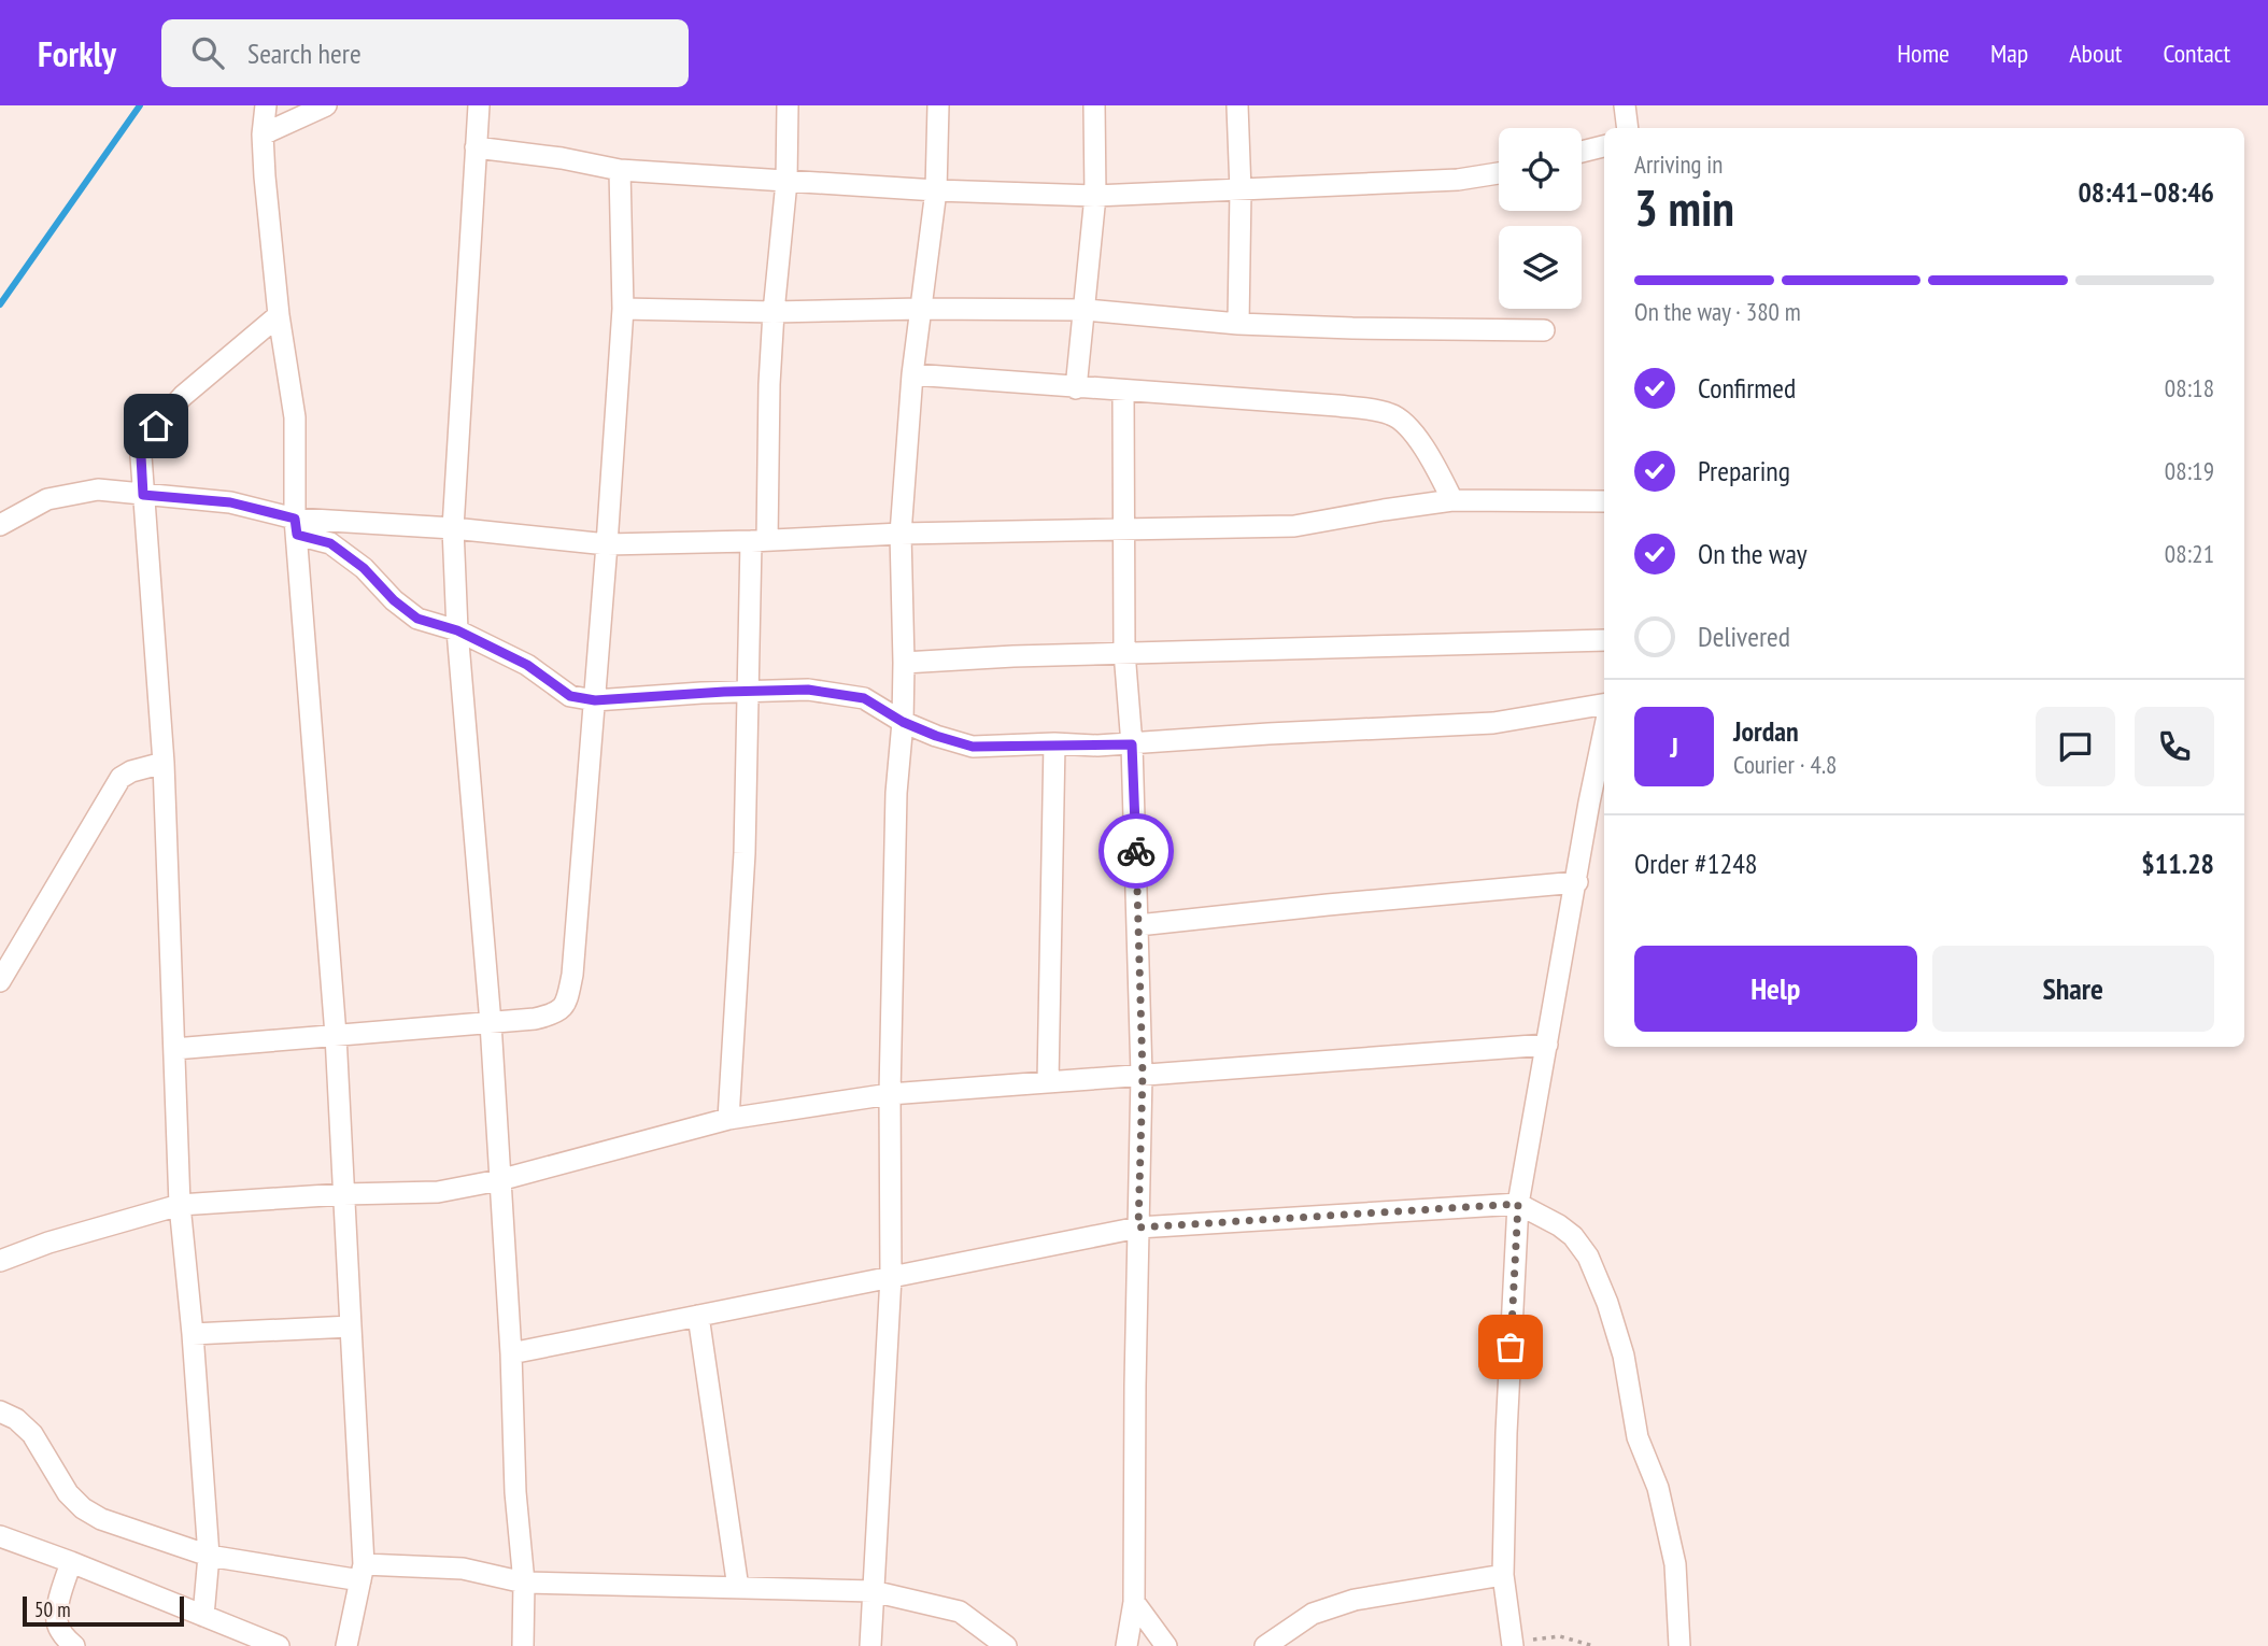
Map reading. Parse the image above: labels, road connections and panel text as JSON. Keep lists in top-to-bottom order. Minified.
{"scale_bar":"50 m","page":{"header":"Forkly","search":"Search here","nav":["Home","Map","About","Contact"],"heading":["3 min","Arriving in","08:41–08:46"],"panel":["Jordan","Courier · 4.8","Order #1248","$11.28"],"bar":"On the way · 380 m","list":[["Confirmed","08:18"],["Preparing","08:19"],["On the way","08:21"],"Delivered"],"round":"J","buttons":["Help","Share"],"scale":"50 m"}}
